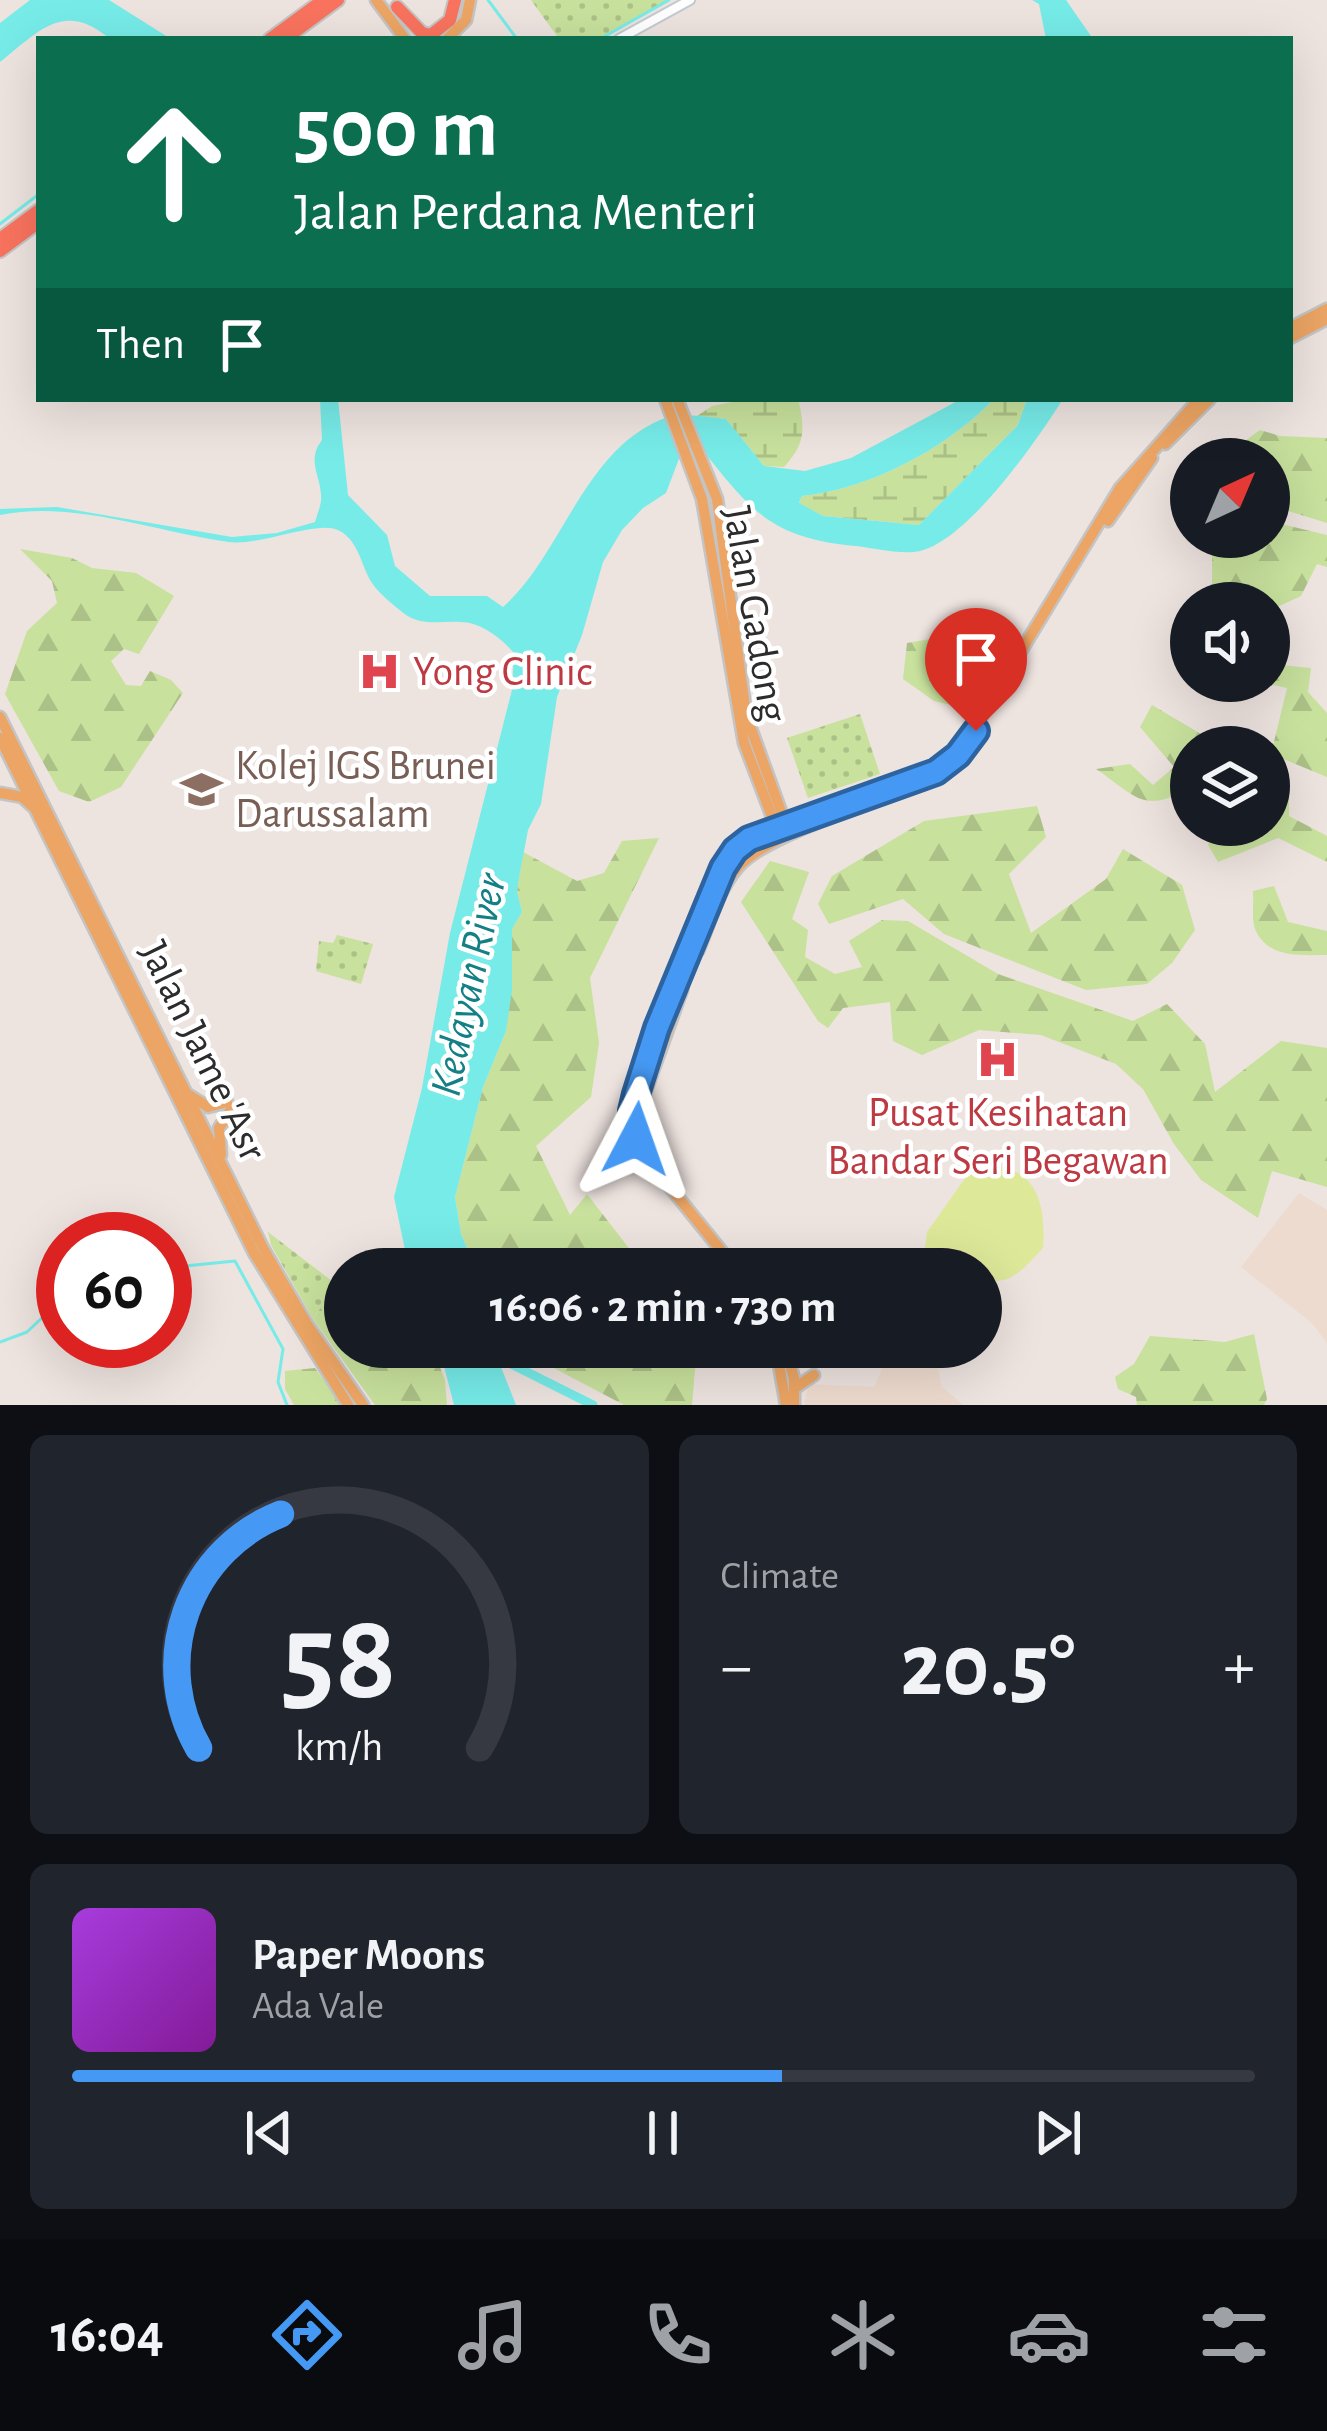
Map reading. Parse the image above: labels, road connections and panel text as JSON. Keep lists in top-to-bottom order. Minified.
{"streets":{"main road":["Jalan Gadong","Jalan Jame 'Asr"]},"water":["Kedayan River"],"places":{"hospital":["Yong Clinic","Pusat Kesihatan Bandar Seri Begawan"],"school or university":["Kolej IGS Brunei Darussalam"]},"north":"top right","page":{"turn":["500 m","Jalan Perdana Menteri"],"then":"Then","limit":"60","trip":"16:06 · 2 min · 730 m","tile":"Climate","heat":["−","20.5°","+"],"song":["Paper Moons","Ada Vale"],"tabs":"16:04","gauge":["58","km/h"]}}
